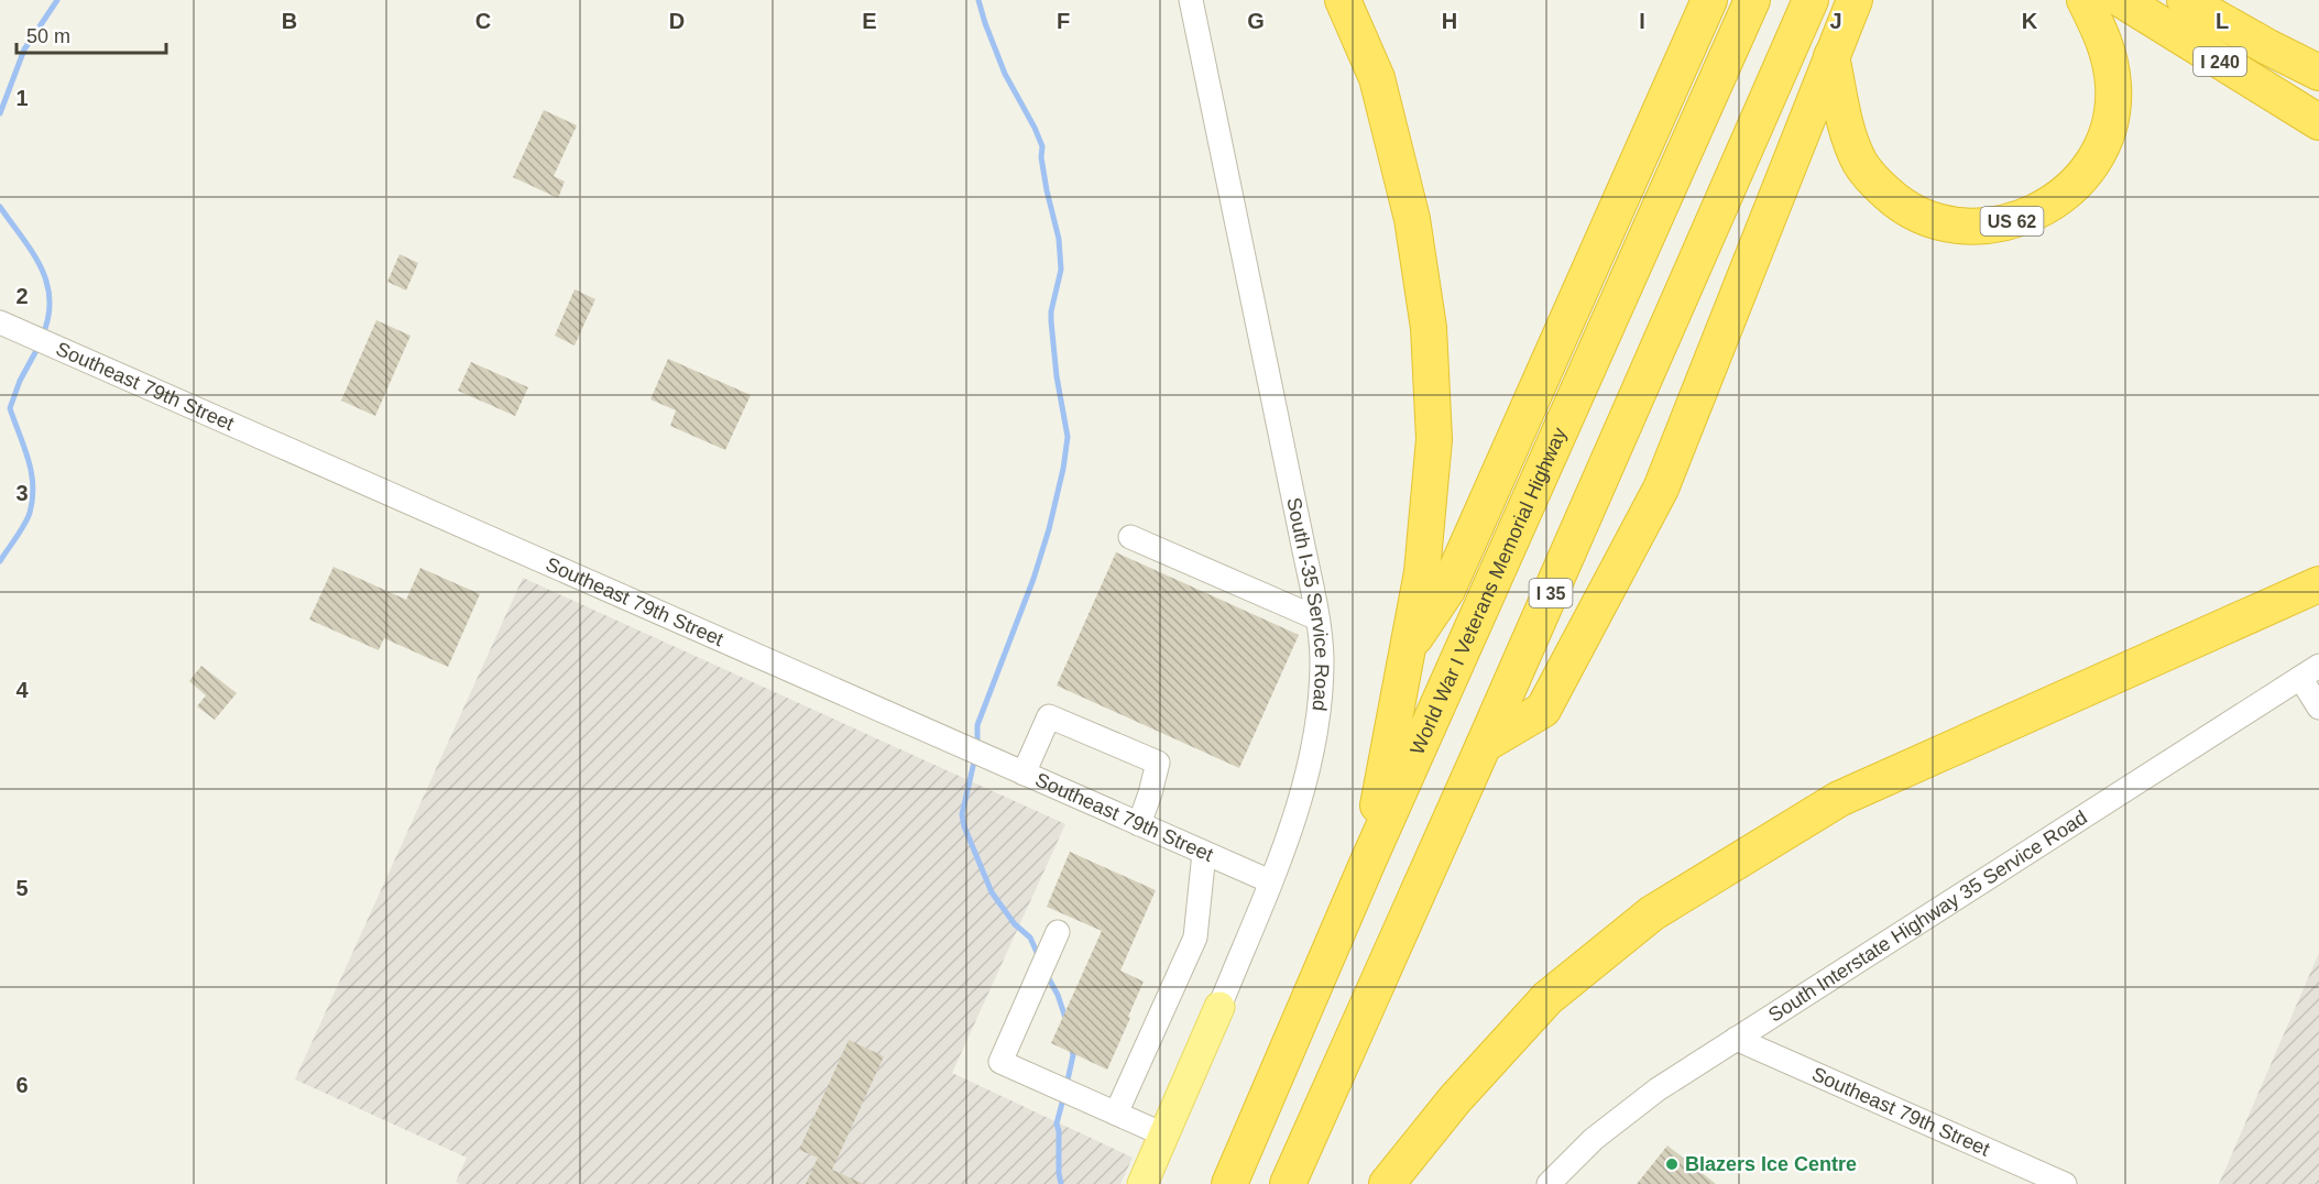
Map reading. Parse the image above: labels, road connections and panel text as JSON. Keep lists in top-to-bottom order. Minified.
{"streets":{"highway":["I 240","US 62","World War I Veterans Memorial Highway","I 35"],"main road":["South I-35 Service Road"],"street":["Southeast 79th Street","South Interstate Highway 35 Service Road"]},"crossings":[["Southeast 79th Street","South I-35 Service Road"],["Southeast 79th Street","South Interstate Highway 35 Service Road"]],"places":["Blazers Ice Centre"],"scale_bar":"50 m","grid":{"columns":["B","C","D","E","F","G","H","I","J","K","L"],"rows":["1","2","3","4","5","6"]}}
